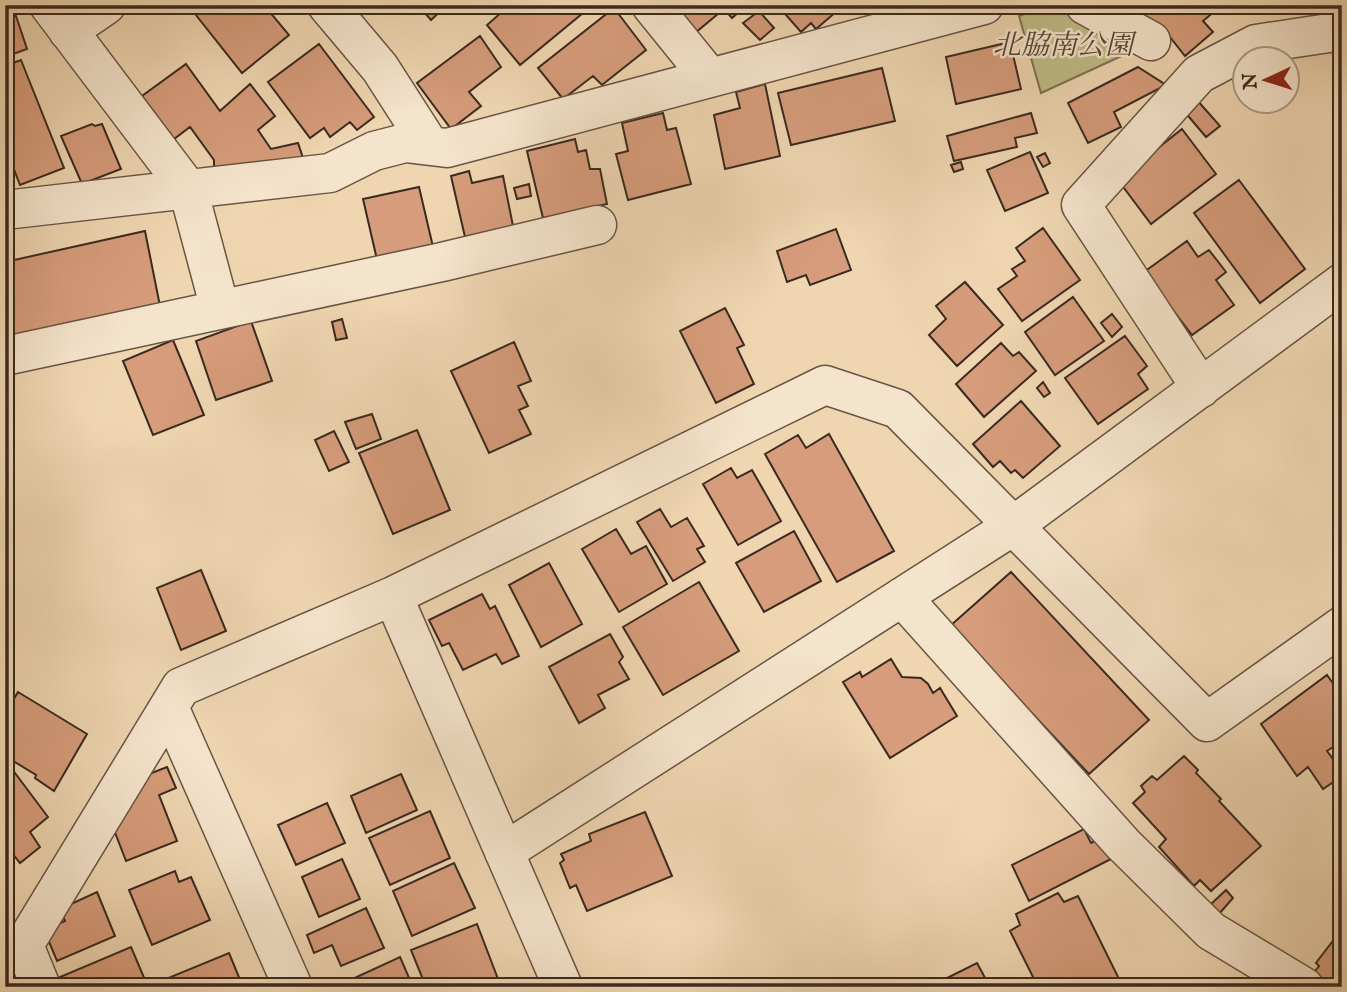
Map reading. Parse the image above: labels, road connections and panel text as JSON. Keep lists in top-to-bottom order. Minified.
{"parks":["北脇南公園"],"north":"left"}
